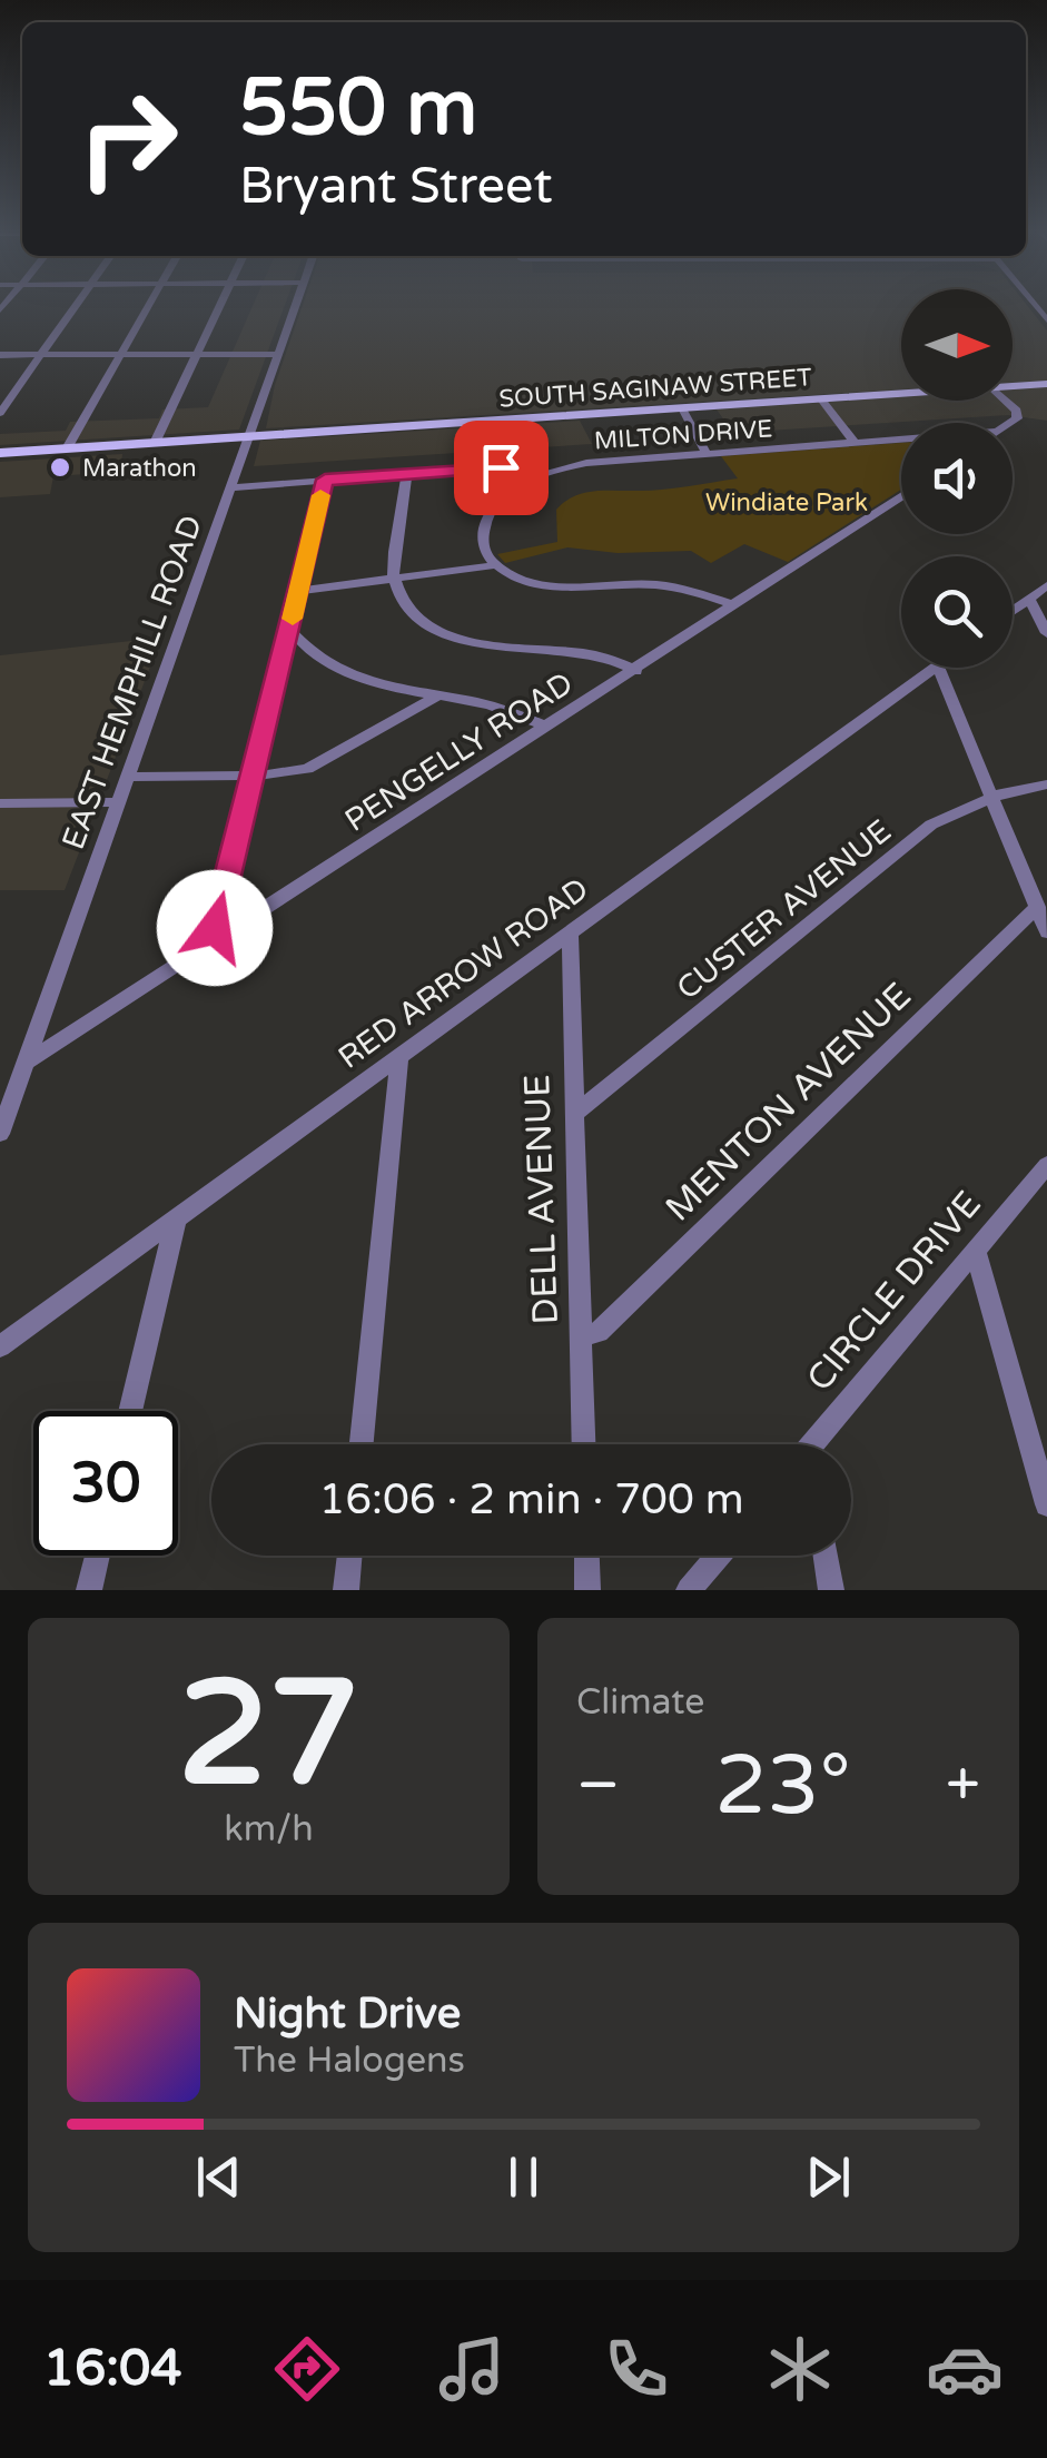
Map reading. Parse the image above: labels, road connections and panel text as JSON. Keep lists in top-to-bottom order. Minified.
{"streets":{"main road":["SOUTH SAGINAW STREET"],"street":["MILTON DRIVE","EAST HEMPHILL ROAD","PENGELLY ROAD","CUSTER AVENUE","RED ARROW ROAD","MENTON AVENUE","DELL AVENUE","CIRCLE DRIVE"]},"crossings":[["SOUTH SAGINAW STREET","EAST HEMPHILL ROAD"],["EAST HEMPHILL ROAD","PENGELLY ROAD"],["CUSTER AVENUE","DELL AVENUE"],["RED ARROW ROAD","DELL AVENUE"],["MENTON AVENUE","DELL AVENUE"]],"parks":["Windiate Park"],"places":["Marathon"],"north":"right","page":{"turn":["550 m","Bryant Street"],"limit":"30","trip":"16:06 · 2 min · 700 m","tile":[["27","km/h"],"Climate"],"heat":["−","23°","+"],"song":["Night Drive","The Halogens"],"tabs":"16:04"}}
